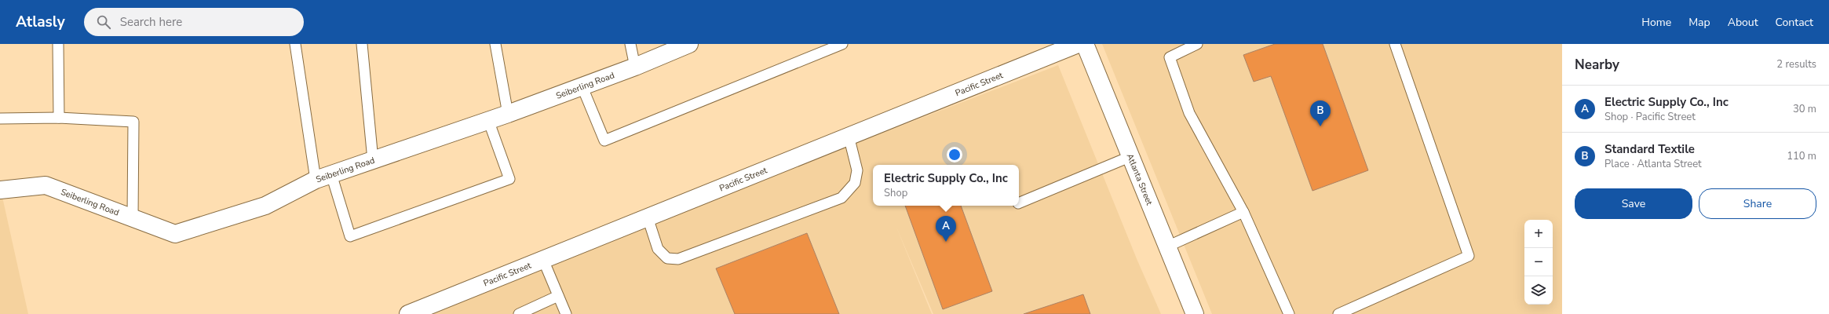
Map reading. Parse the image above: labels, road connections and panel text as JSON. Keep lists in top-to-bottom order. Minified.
{"streets":{"street":["Pacific Street","Seiberling Road","Atlanta Street"]},"page":{"header":"Atlasly","search":"Search here","nav":["Home","Map","About","Contact"],"heading":["Nearby","2 results"],"list":[{"mark":"A","name":"Electric Supply Co., Inc","note":"Shop · Pacific Street","value":"30 m"},{"mark":"B","name":"Standard Textile","note":"Place · Atlanta Street","value":"110 m"}],"pins":["B","A"],"popup":["Electric Supply Co., Inc","Shop"],"buttons":["Save","Share"],"map_buttons":["+","−"]}}
